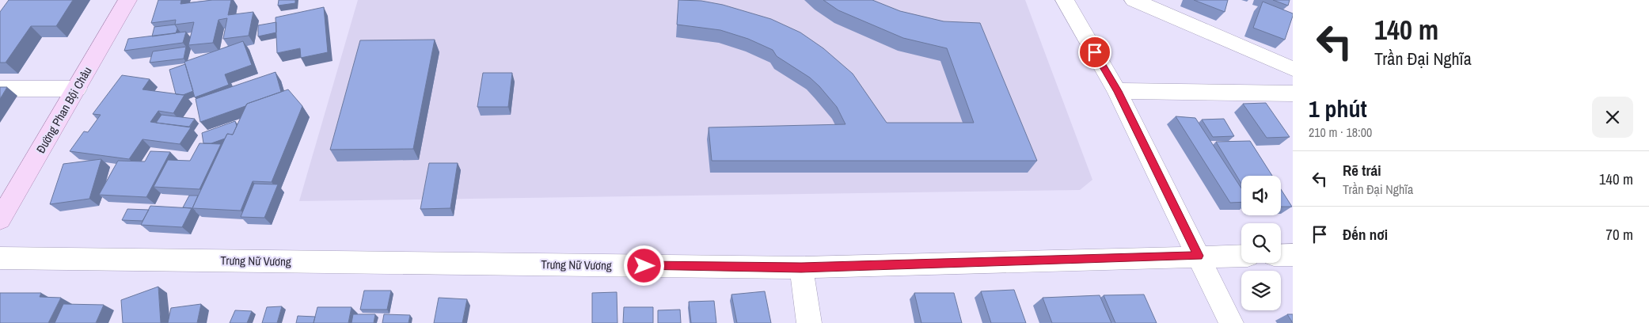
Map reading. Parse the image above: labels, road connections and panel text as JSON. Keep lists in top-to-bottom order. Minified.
{"streets":{"main road":["Đường Phan Bội Châu"],"street":["Trưng Nữ Vương"]},"page":{"turn":["140 m","Trần Đại Nghĩa"],"heading":["1 phút","210 m · 18:00"],"list":[{"name":"Rẽ trái","note":"Trần Đại Nghĩa","value":"140 m"},{"name":"Đến nơi","value":"70 m"}]}}
